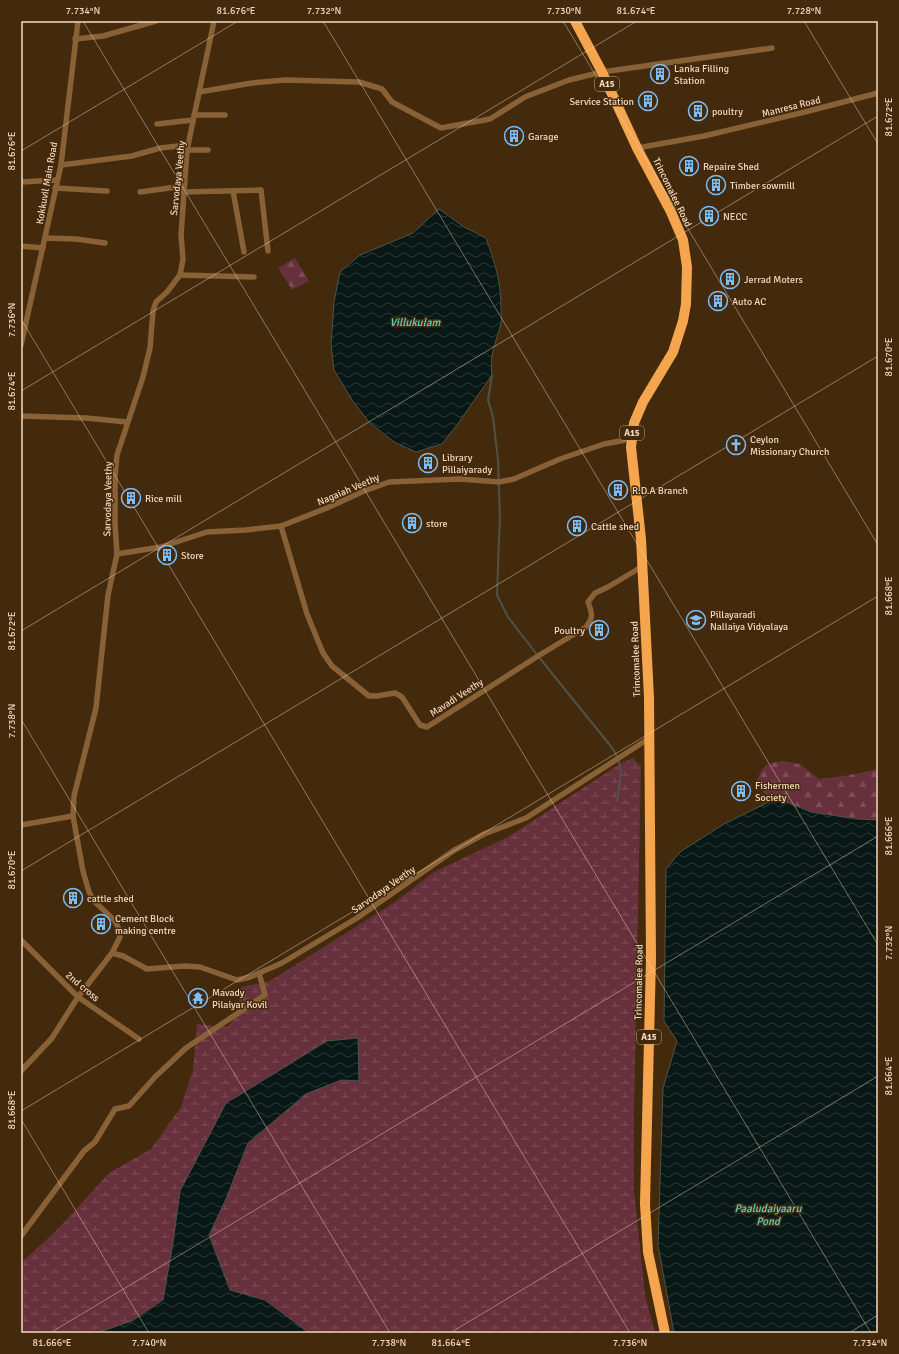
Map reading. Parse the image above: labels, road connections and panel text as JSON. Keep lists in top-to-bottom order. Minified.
{"streets":{"highway":["A15","Trincomalee Road"],"street":["Manresa Road","Sarvodaya Veethy","Kokkuvil Main Road","Nagaiah Veethy","Mavadi Veethy","2nd cross"]},"crossings":[["Manresa Road","Trincomalee Road"],["Sarvodaya Veethy","Trincomalee Road"],["Sarvodaya Veethy","Nagaiah Veethy"],["Sarvodaya Veethy","2nd cross"],["Trincomalee Road","Nagaiah Veethy"],["Trincomalee Road","Mavadi Veethy"],["Nagaiah Veethy","Mavadi Veethy"]],"water":["Villukulam","Paaludaiyaaru Pond"],"places":{"building":["Lanka Filling Station","Service Station","poultry","Garage","Repaire Shed","Timber sowmill","NECC","Jerrad Moters","Auto AC","Library Pillaiyarady","R.D.A Branch","Rice mill","store","Cattle shed","Store","Poultry","Fishermen Society","cattle shed","Cement Block making centre"],"church":["Ceylon Missionary Church"],"school or university":["Pillayaradi Nallaiya Vidyalaya"],"temple":["Mavady Pilaiyar Kovil"]},"coordinates":["7.734°N","81.676°E","7.732°N","7.730°N","81.674°E","7.728°N","81.672°E","7.736°N","81.670°E","81.668°E","7.738°N","81.666°E","81.664°E","7.740°N"]}
